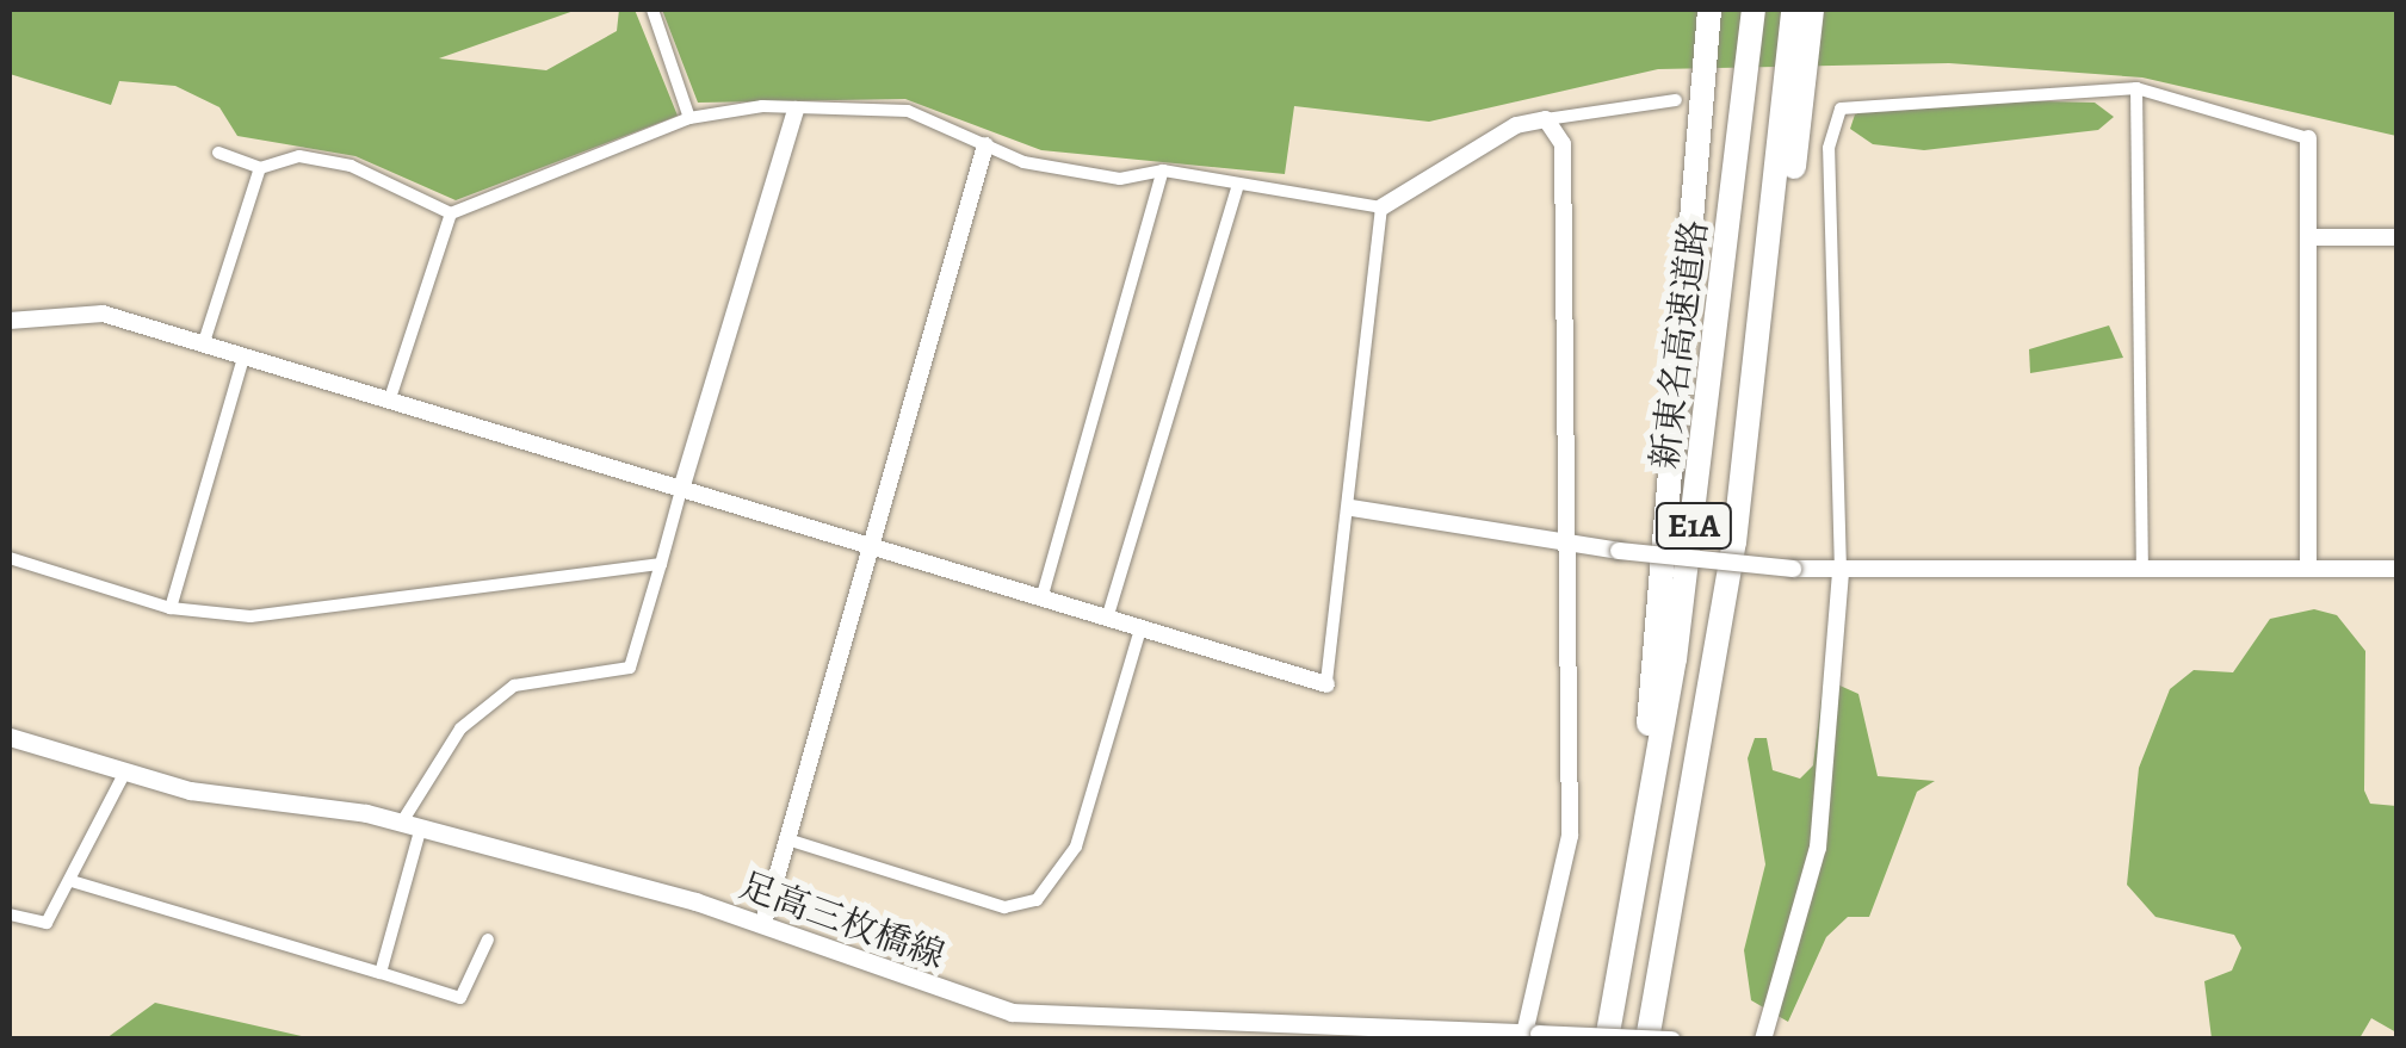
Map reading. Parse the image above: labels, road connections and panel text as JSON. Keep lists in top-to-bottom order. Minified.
{"streets":{"highway":["新東名高速道路","E1A"],"main road":["足高三枚橋線"]}}
